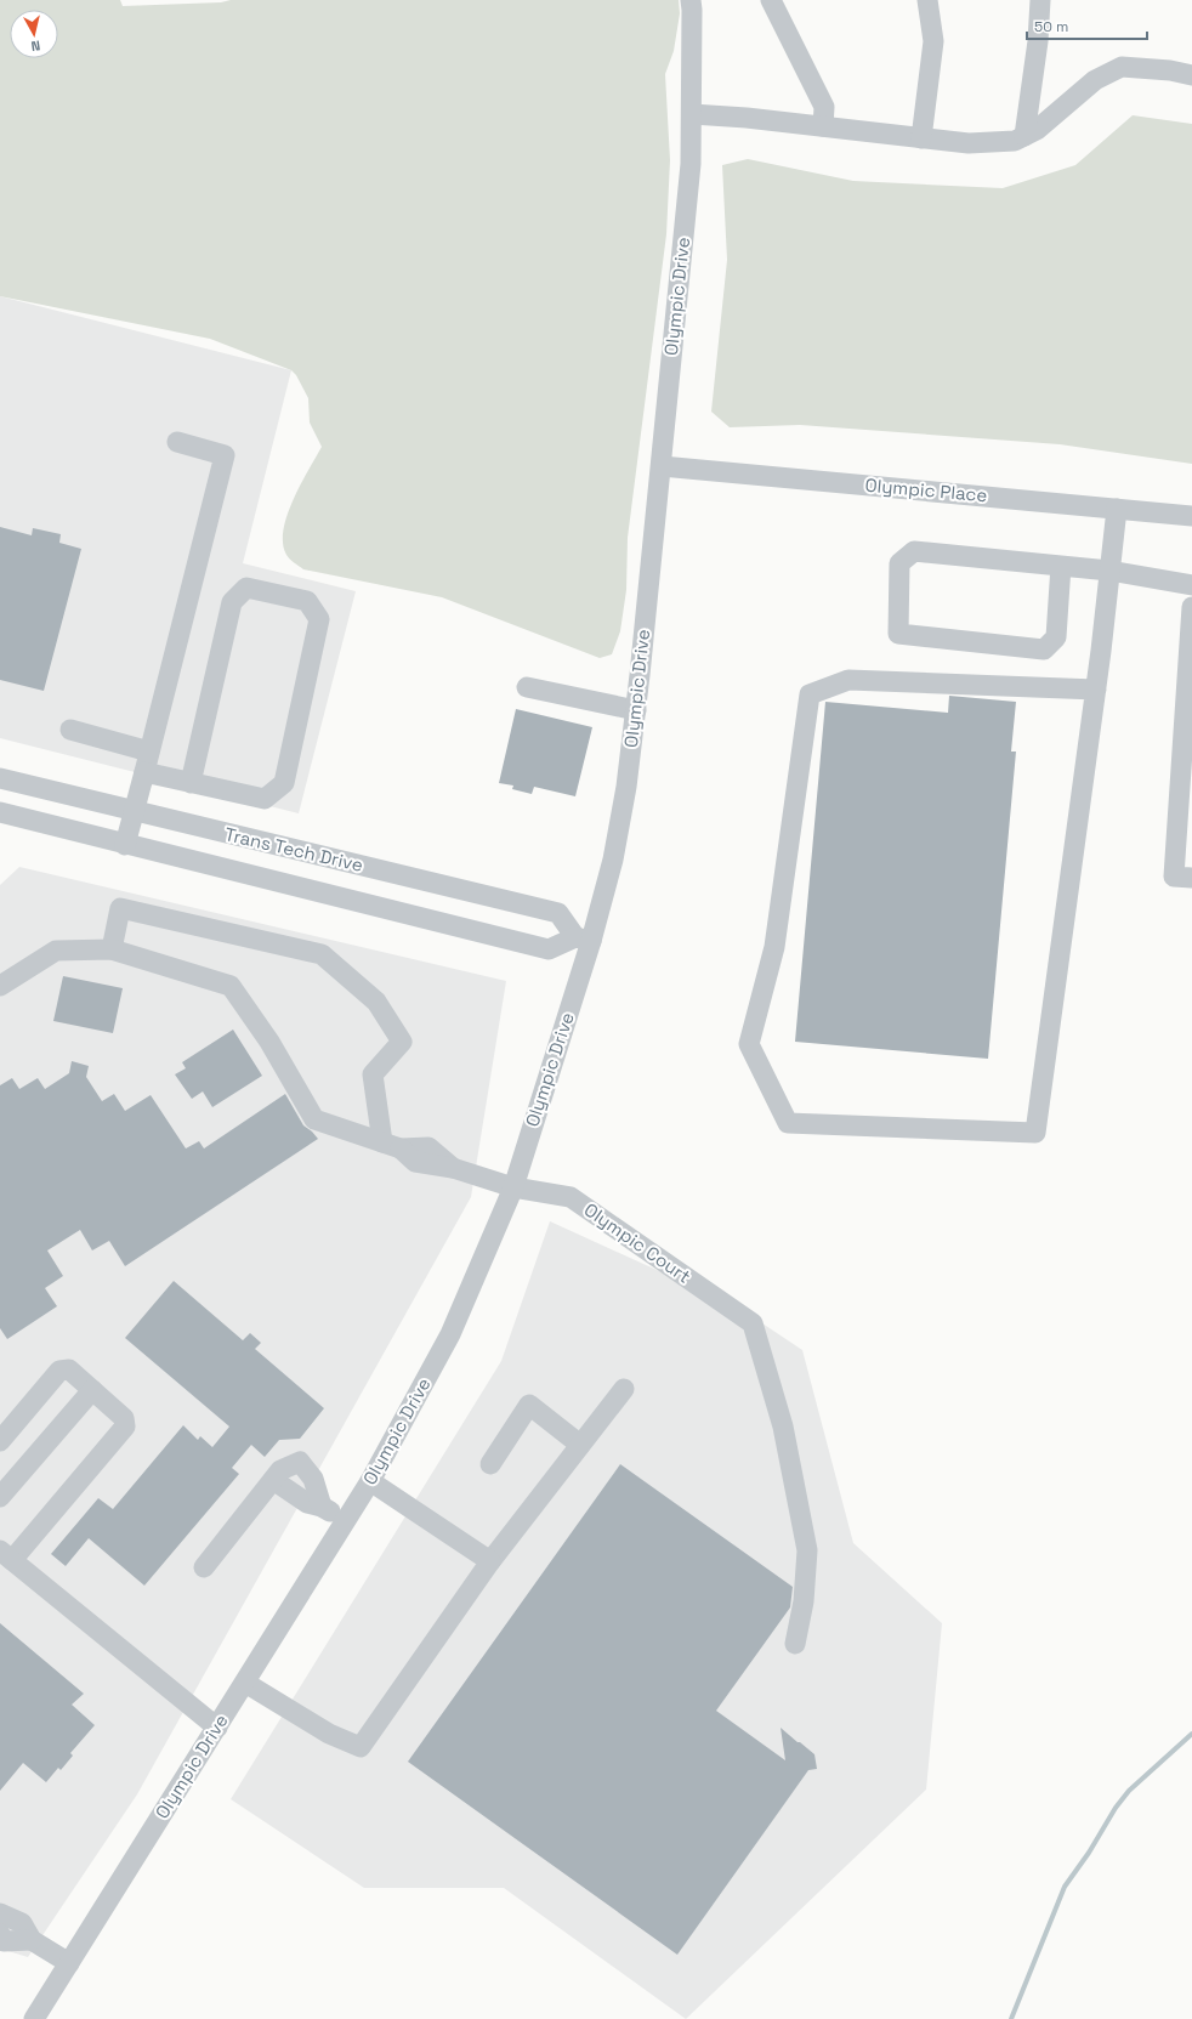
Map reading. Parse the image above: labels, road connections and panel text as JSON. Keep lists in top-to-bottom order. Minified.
{"streets":{"street":["Olympic Drive","Olympic Place","Trans Tech Drive","Olympic Court"]},"crossings":[["Olympic Drive","Olympic Place"],["Olympic Drive","Trans Tech Drive"],["Olympic Drive","Olympic Court"]],"scale_bar":"50 m","north":"bottom"}
